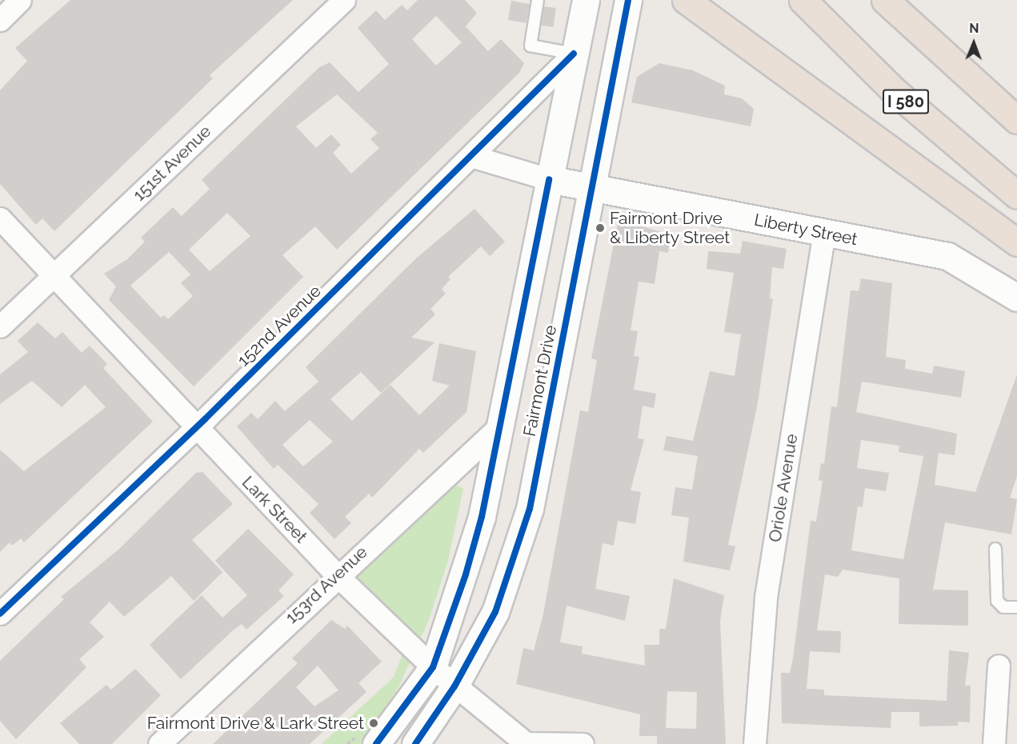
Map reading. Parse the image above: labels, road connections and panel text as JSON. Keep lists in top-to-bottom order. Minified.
{"streets":{"highway":["I 580"],"main road":["Liberty Street","Fairmont Drive"],"street":["151st Avenue","152nd Avenue","Oriole Avenue","Lark Street","153rd Avenue"]},"crossings":[["151st Avenue","Lark Street"],["Liberty Street","152nd Avenue"],["Liberty Street","Fairmont Drive"],["Liberty Street","Oriole Avenue"],["152nd Avenue","Fairmont Drive"],["152nd Avenue","Lark Street"],["Fairmont Drive","Lark Street"],["Fairmont Drive","153rd Avenue"],["Lark Street","153rd Avenue"]],"places":["Fairmont Drive & Liberty Street","Fairmont Drive & Lark Street"],"north":"top"}
